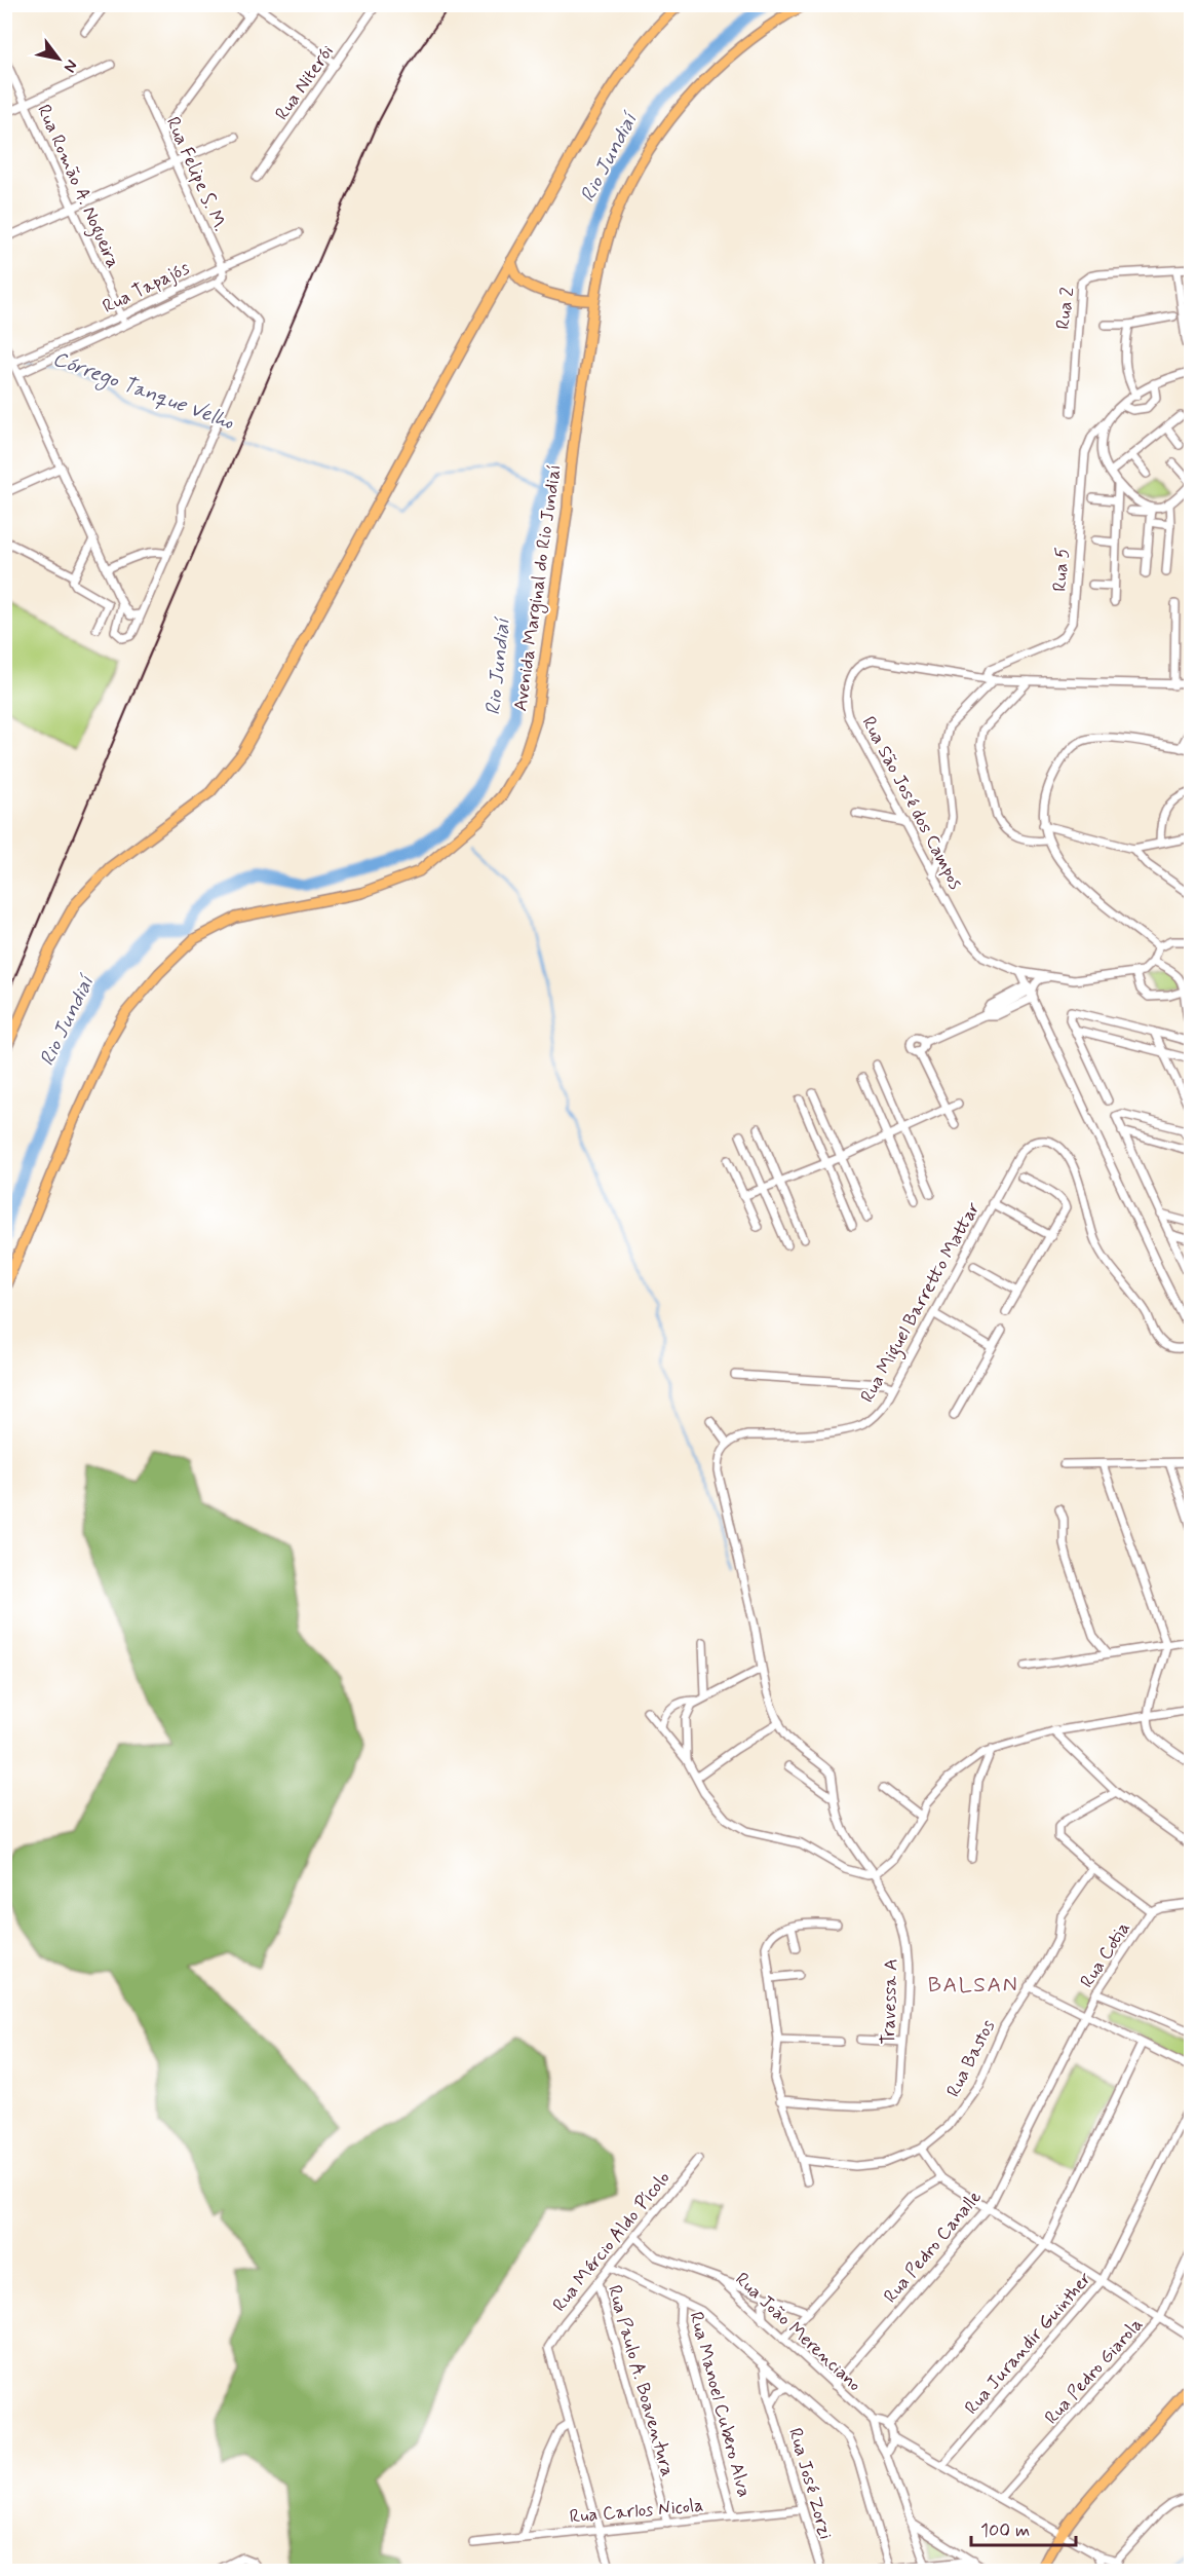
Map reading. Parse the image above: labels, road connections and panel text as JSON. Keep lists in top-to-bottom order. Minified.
{"streets":{"main road":["Avenida Marginal do Rio Jundiaí"],"street":["Rua Niterói","Rua Felipe S. M.","Rua Romão A. Nogueira","Rua Tapajós","Rua 2","Rua 5","Rua São José dos Campos","Rua Miguel Barretto Mattar","Rua Cotia","Travessa A","Rua Bastos","Rua Mércio Aldo Pícolo","Rua Pedro Canalle","Rua João Merenciano","Rua Jurandir Guinther","Rua Pedro Giarola","Rua Paulo A. Boaventura","Rua Manoel Cubero Alva","Rua José Zorzi","Rua Carlos Nicola"]},"crossings":[["Rua Felipe S. M.","Rua Tapajós"],["Rua Romão A. Nogueira","Rua Tapajós"],["Rua 5","Rua São José dos Campos"],["Rua Miguel Barretto Mattar","Travessa A"],["Rua Cotia","Rua Pedro Canalle"],["Rua Mércio Aldo Pícolo","Rua João Merenciano"],["Rua Mércio Aldo Pícolo","Rua Paulo A. Boaventura"],["Rua Pedro Canalle","Rua João Merenciano"],["Rua Paulo A. Boaventura","Rua Carlos Nicola"],["Rua Manoel Cubero Alva","Rua Carlos Nicola"],["Rua José Zorzi","Rua Carlos Nicola"]],"districts":["BALSAN"],"water":["Rio Jundiaí","Córrego Tanque Velho"],"scale_bar":"100 m","north":"bottom right"}
